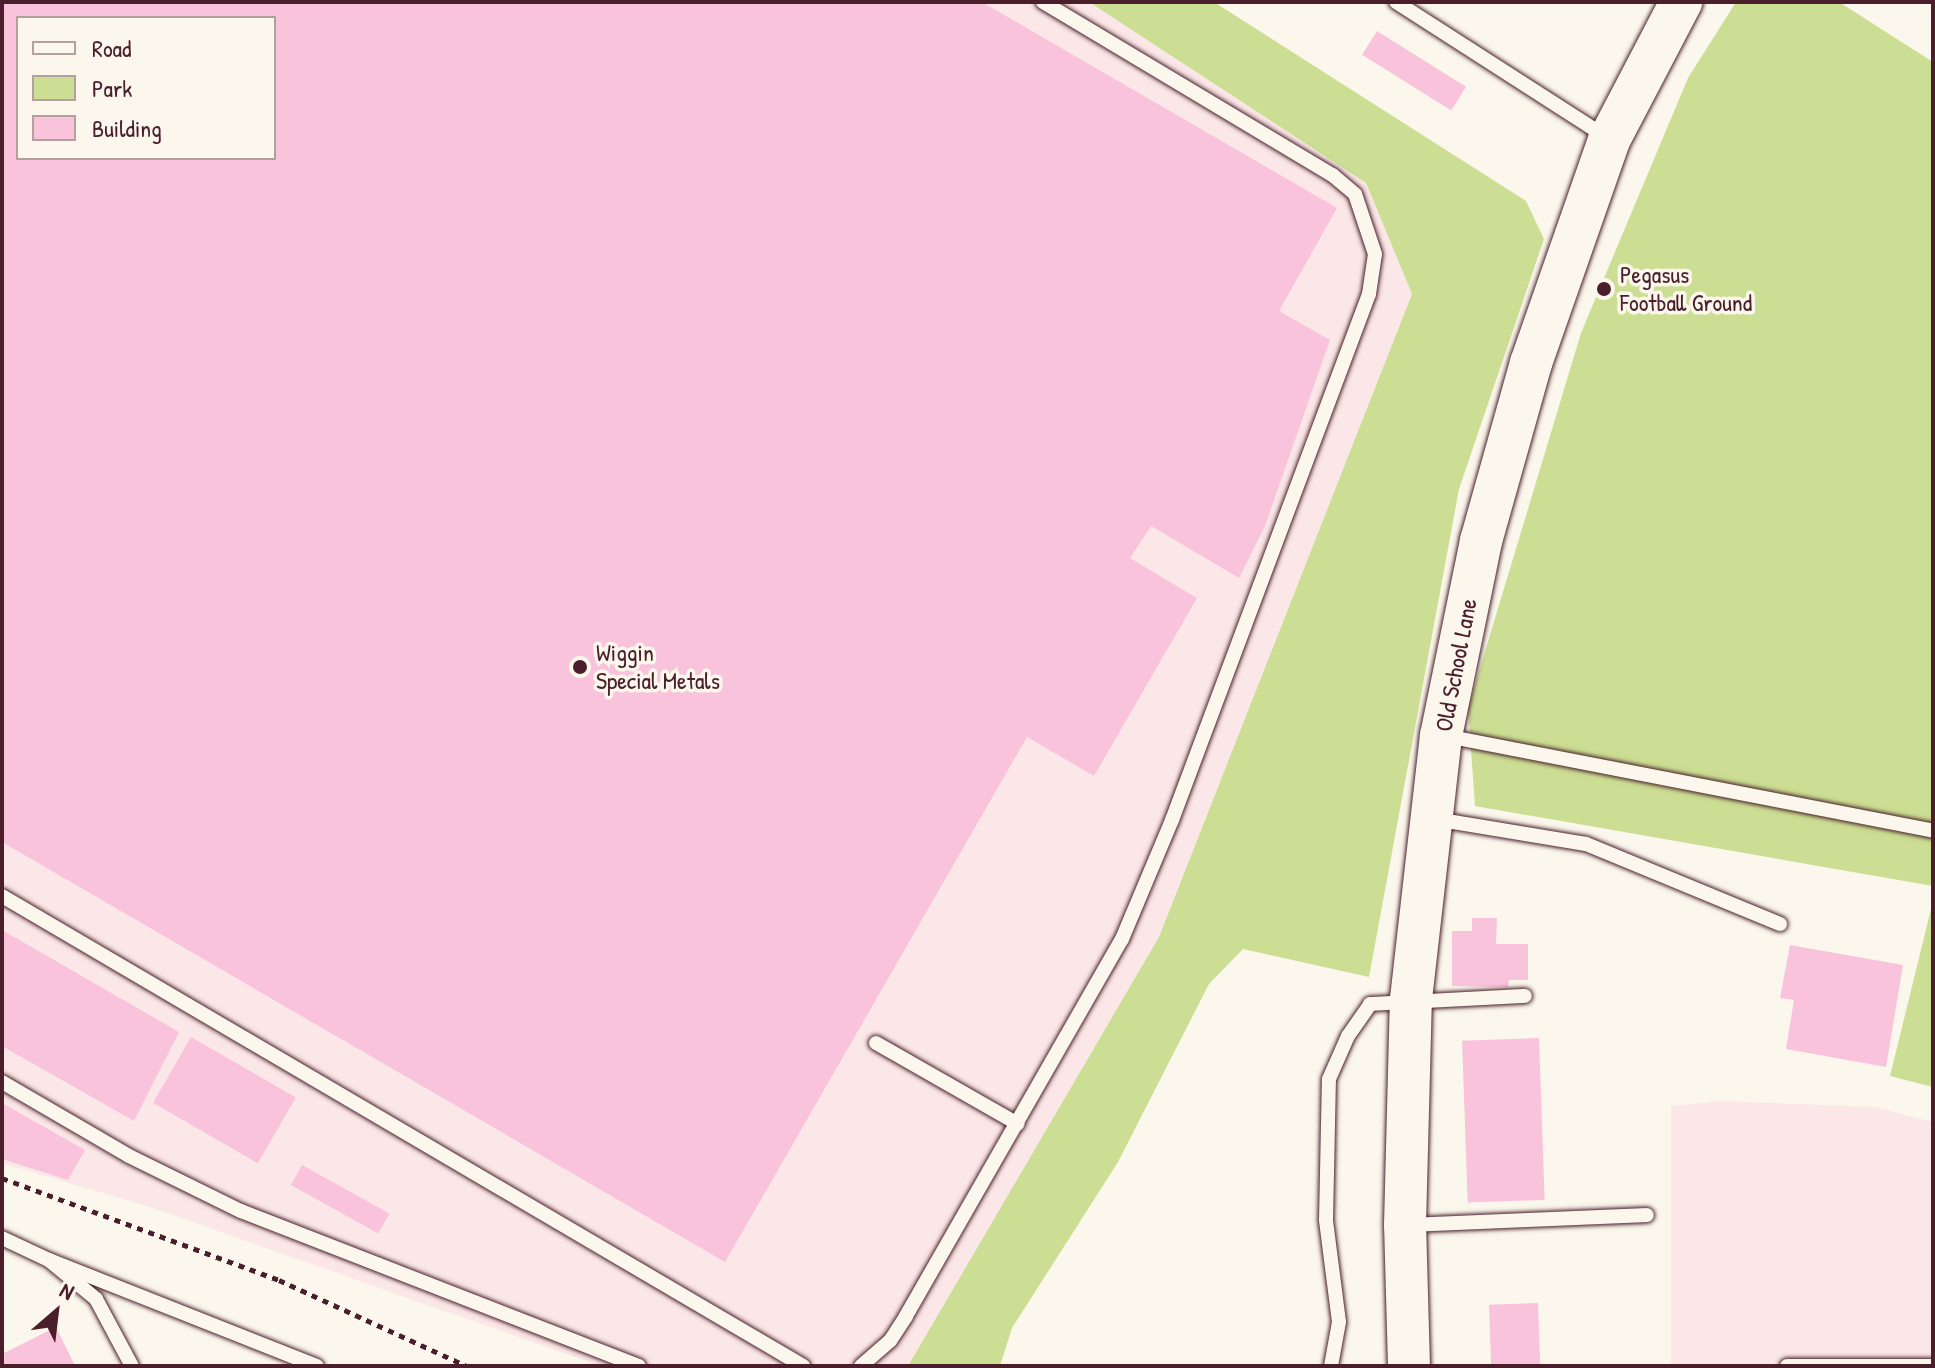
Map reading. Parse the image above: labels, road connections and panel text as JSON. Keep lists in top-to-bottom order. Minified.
{"streets":{"street":["Old School Lane"]},"places":["Pegasus Football Ground","Wiggin Special Metals"],"legend":["Road","Park","Building"],"north":"top right"}
